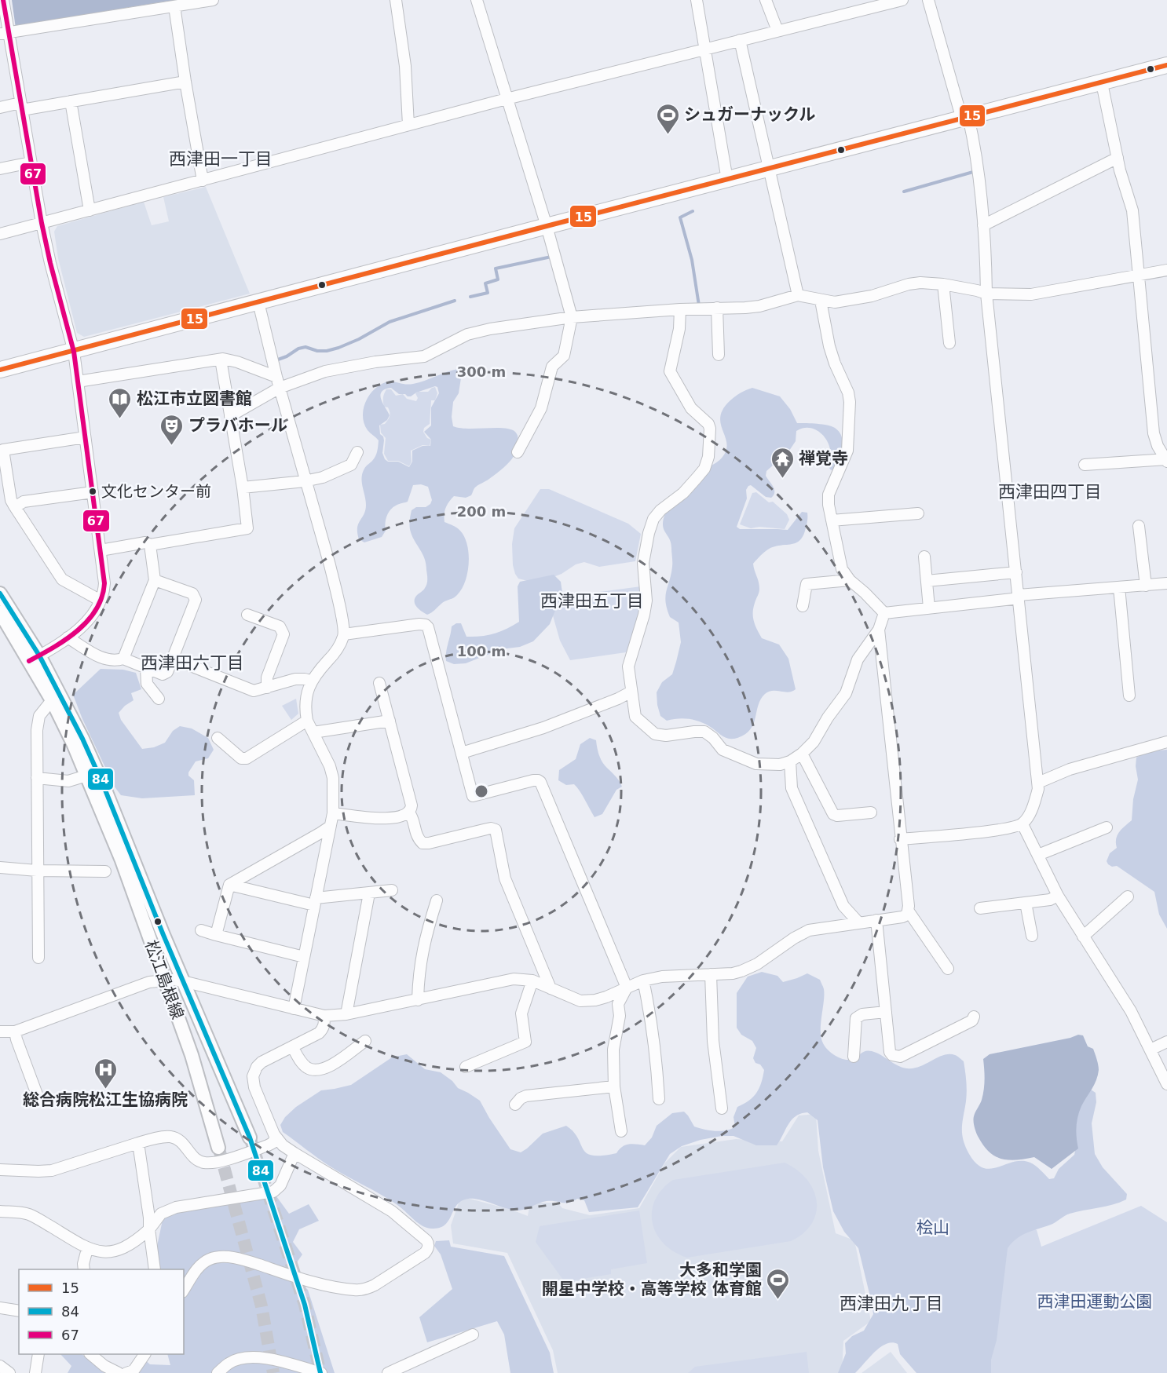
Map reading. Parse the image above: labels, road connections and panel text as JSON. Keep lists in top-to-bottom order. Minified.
{"streets":{"main road":["松江島根線"]},"districts":["西津田一丁目","西津田四丁目","西津田五丁目","西津田六丁目","西津田九丁目"],"parks":["桧山","西津田運動公園"],"places":{"sports":["シュガーナックル","大多和学園 開星中学校・高等学校 体育館"],"library":["松江市立図書館"],"theatre":["プラバホール"],"temple":["禅覚寺"],"other":["文化センター前"],"hospital":["総合病院松江生協病院"]},"lines":["transit line 67","transit line 15","transit line 84"],"legend":["15","84","67"],"rings":["300 m","200 m","100 m"]}
